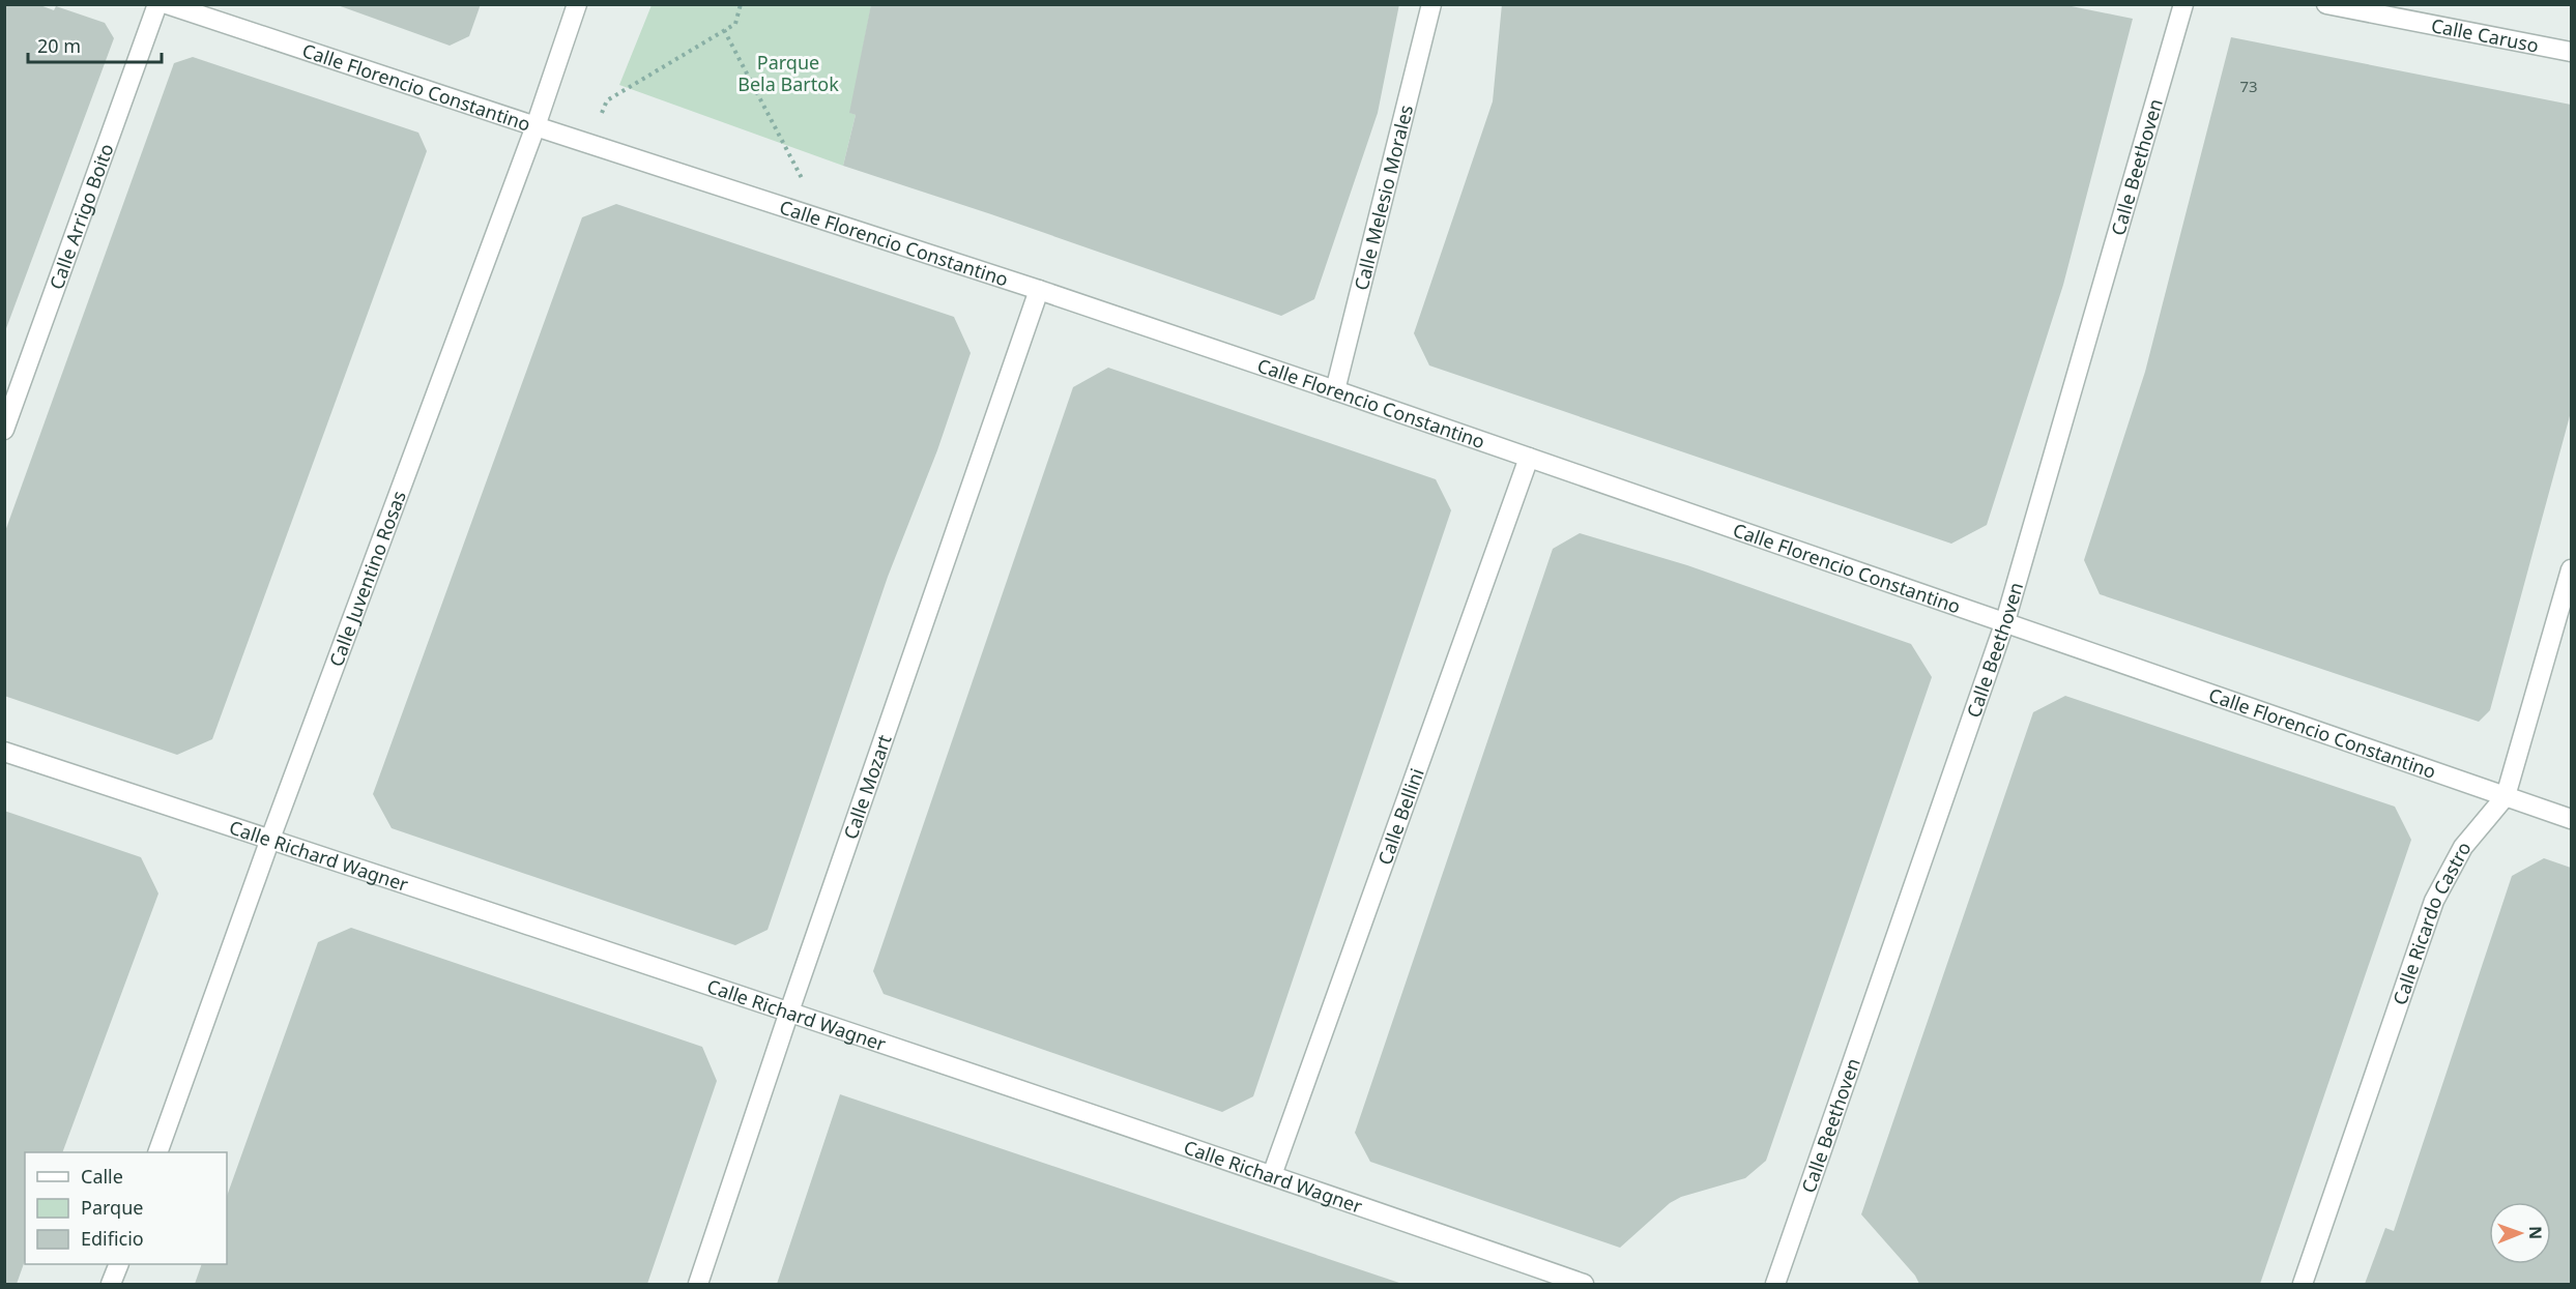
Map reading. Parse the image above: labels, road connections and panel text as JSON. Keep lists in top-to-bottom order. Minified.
{"streets":{"street":["Calle Caruso","Calle Florencio Constantino","Calle Beethoven","Calle Melesio Morales","Calle Arrigo Boito","Calle Juventino Rosas","Calle Mozart","Calle Bellini","Calle Richard Wagner","Calle Ricardo Castro"]},"crossings":[["Calle Florencio Constantino","Calle Beethoven"],["Calle Florencio Constantino","Calle Melesio Morales"],["Calle Florencio Constantino","Calle Juventino Rosas"],["Calle Florencio Constantino","Calle Mozart"],["Calle Florencio Constantino","Calle Bellini"],["Calle Florencio Constantino","Calle Ricardo Castro"],["Calle Juventino Rosas","Calle Richard Wagner"],["Calle Mozart","Calle Richard Wagner"],["Calle Bellini","Calle Richard Wagner"]],"parks":["Parque Bela Bartok"],"house_numbers":["73"],"legend":["Calle","Parque","Edificio"],"scale_bar":"20 m","north":"right"}
